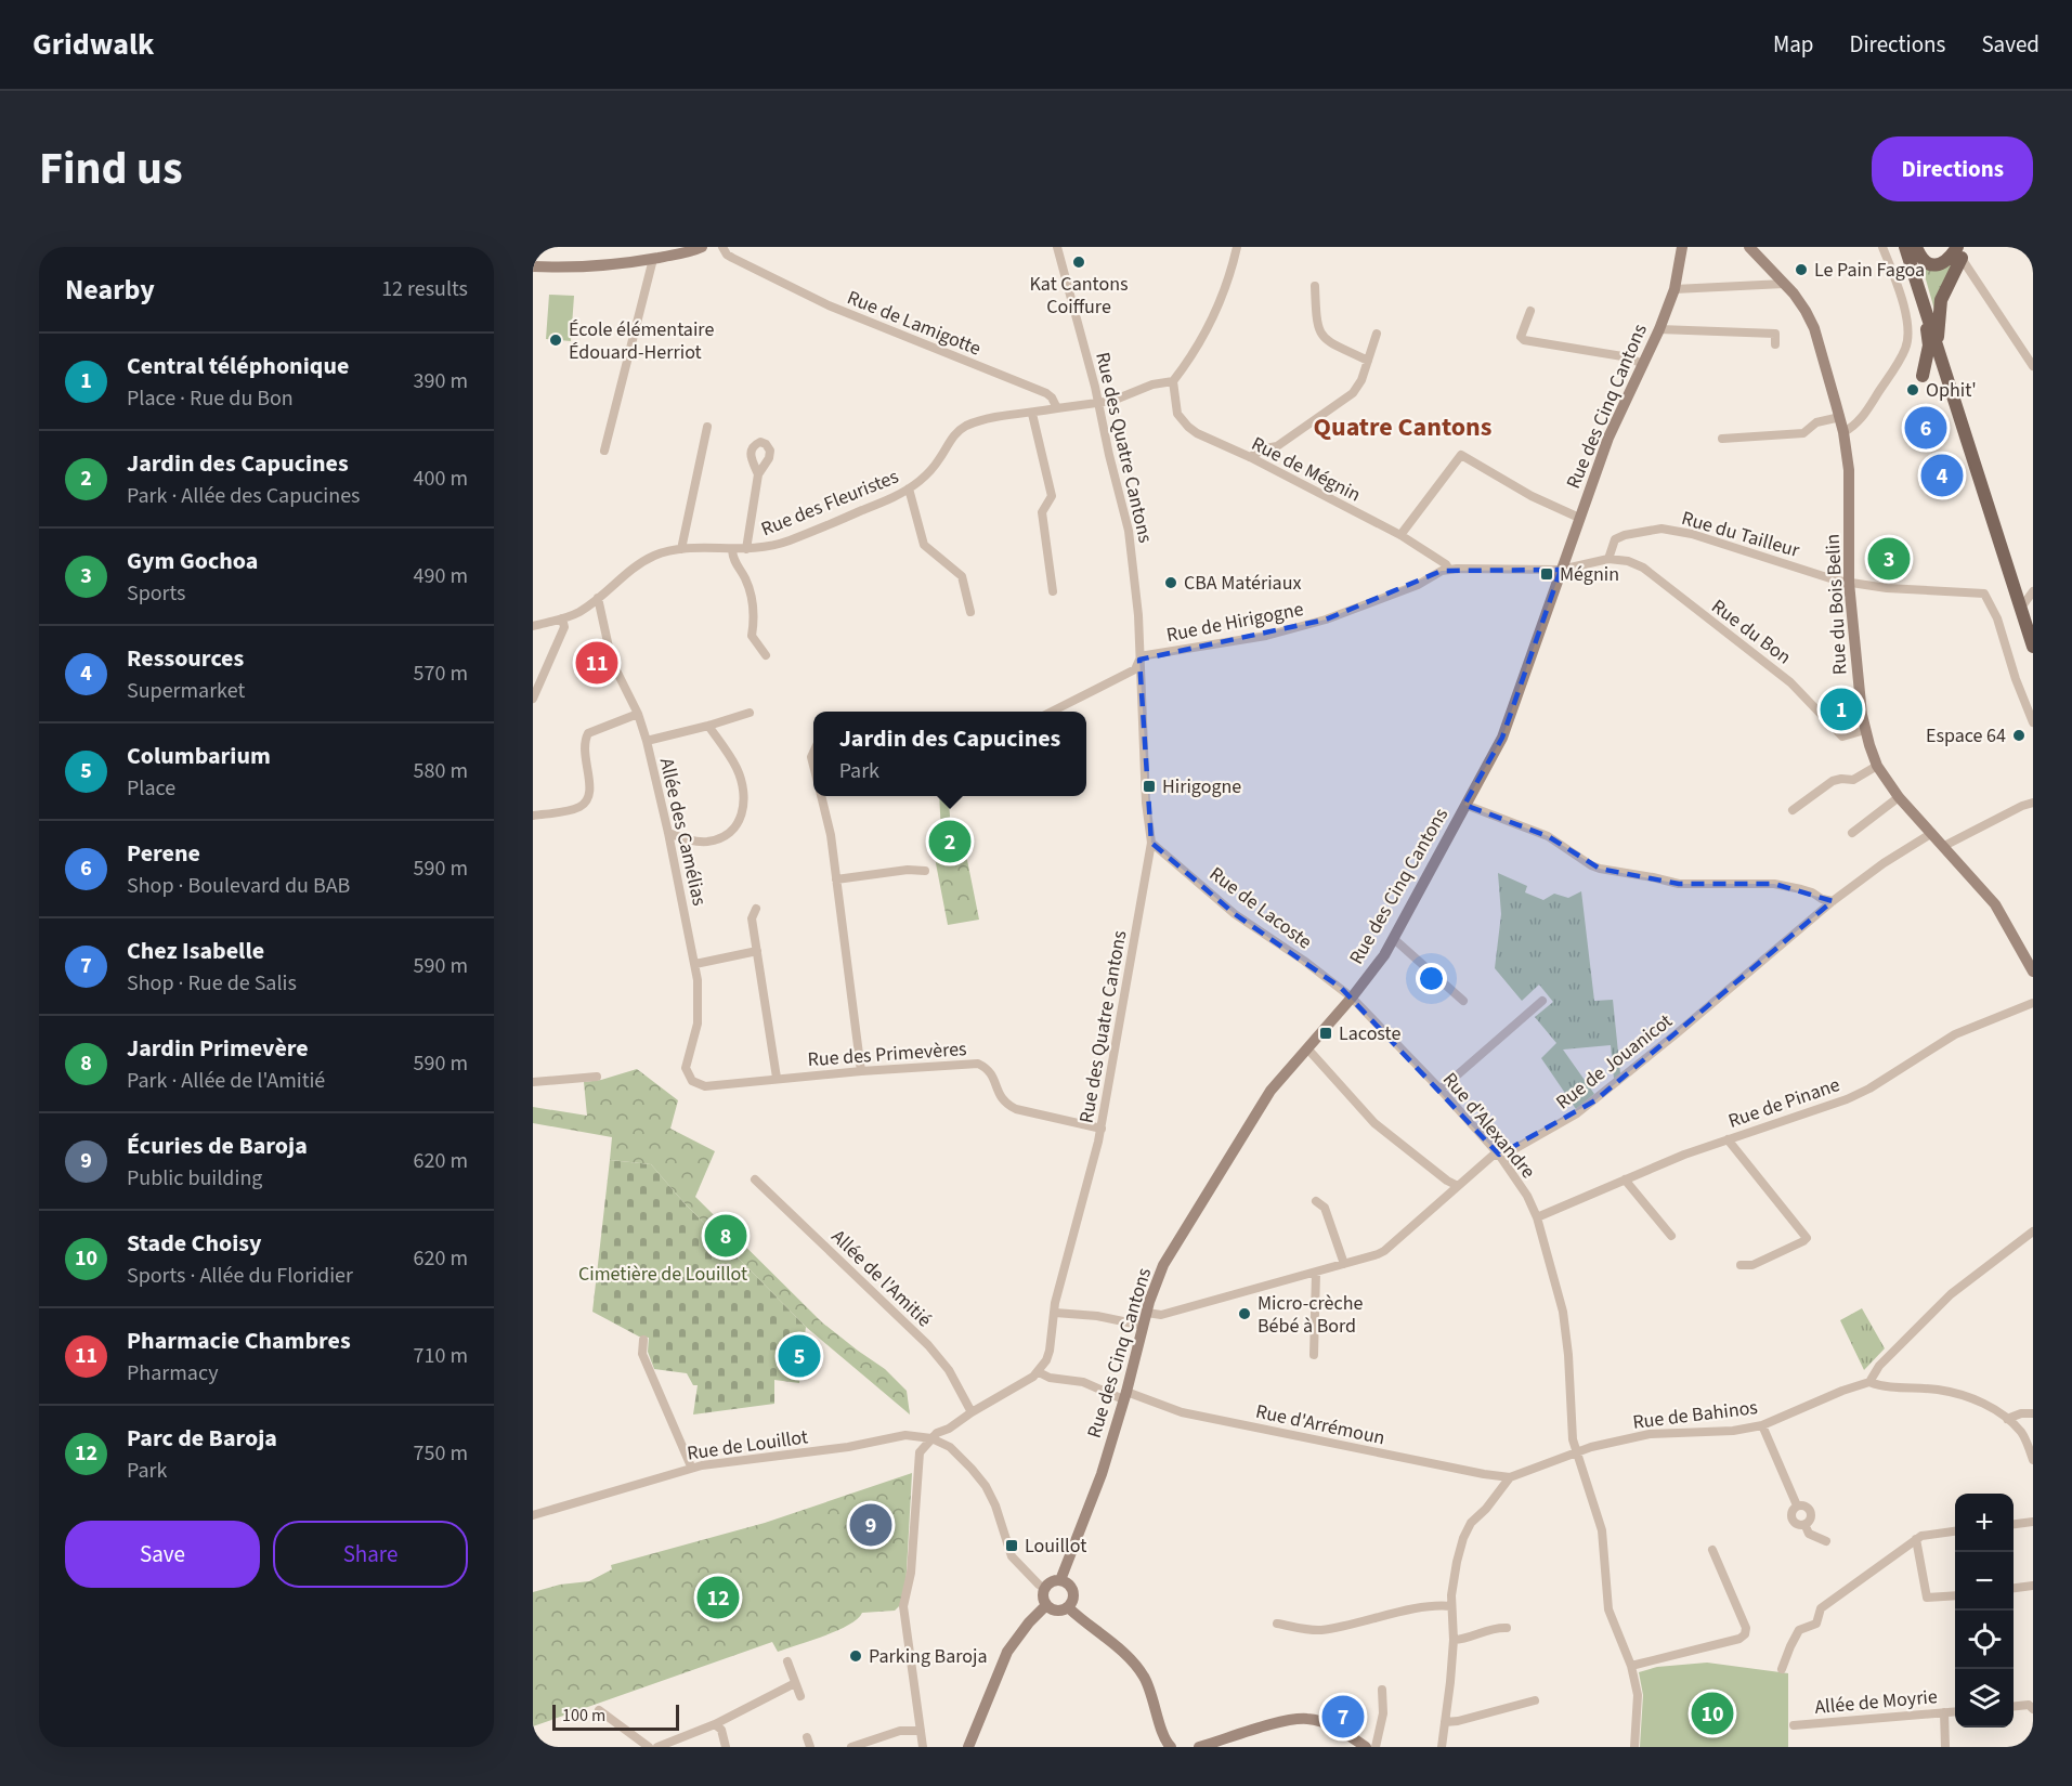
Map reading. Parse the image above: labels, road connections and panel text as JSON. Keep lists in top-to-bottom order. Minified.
{"streets":{"street":["Rue de Lamigotte","Rue des Cinq Cantons","Rue des Quatre Cantons","Rue de Mégnin","Rue des Fleuristes","Rue du Tailleur","Rue du Bois Belin","Rue de Hirigogne","Rue du Bon","Allée des Camélias","Rue de Lacoste","Rue des Primevères","Rue de Jouanicot","Rue de Pinane","Rue d'Alexandre","Allée de l'Amitié","Rue de Bahinos","Rue d'Arrémoun","Rue de Louillot","Allée de Moyrie"]},"crossings":[["Rue de Lamigotte","Rue des Fleuristes"],["Rue des Cinq Cantons","Rue de Hirigogne"],["Rue des Cinq Cantons","Rue de Lacoste"],["Rue des Cinq Cantons","Rue de Jouanicot"],["Rue des Cinq Cantons","Rue d'Alexandre"],["Rue des Cinq Cantons","Rue d'Arrémoun"],["Rue des Quatre Cantons","Rue de Hirigogne"],["Rue des Quatre Cantons","Rue de Lacoste"],["Rue des Quatre Cantons","Rue des Primevères"],["Rue des Quatre Cantons","Rue d'Arrémoun"],["Rue de Mégnin","Rue de Hirigogne"],["Rue des Fleuristes","Allée des Camélias"],["Rue du Tailleur","Rue du Bois Belin"],["Rue du Tailleur","Rue du Bon"],["Rue du Bois Belin","Rue du Bon"],["Rue du Bois Belin","Rue de Jouanicot"],["Allée des Camélias","Rue des Primevères"],["Rue de Lacoste","Rue d'Alexandre"],["Rue de Jouanicot","Rue d'Alexandre"],["Rue de Pinane","Rue d'Alexandre"],["Rue d'Alexandre","Rue de Bahinos"],["Rue de Bahinos","Rue d'Arrémoun"]],"districts":["Quatre Cantons"],"parks":["Cimetière de Louillot"],"places":{"other":["Kat Cantons Coiffure","Le Pain Fagoa","École élémentaire Édouard-Herriot","Ophit'","CBA Matériaux","Espace 64","Micro-crèche Bébé à Bord","Parking Baroja"],"transit":["Mégnin","Hirigogne","Lacoste","Louillot"]},"scale_bar":"100 m","page":{"header":"Gridwalk","nav":["Map","Directions","Saved"],"title":"Find us","buttons":["Directions",["Save","Share"]],"heading":["Nearby","12 results"],"list":[{"mark":"1","name":"Central téléphonique","note":"Place · Rue du Bon","value":"390 m"},{"mark":"2","name":"Jardin des Capucines","note":"Park · Allée des Capucines","value":"400 m"},{"mark":"3","name":"Gym Gochoa","note":"Sports","value":"490 m"},{"mark":"4","name":"Ressources","note":"Supermarket","value":"570 m"},{"mark":"5","name":"Columbarium","note":"Place","value":"580 m"},{"mark":"6","name":"Perene","note":"Shop · Boulevard du BAB","value":"590 m"},{"mark":"7","name":"Chez Isabelle","note":"Shop · Rue de Salis","value":"590 m"},{"mark":"8","name":"Jardin Primevère","note":"Park · Allée de l'Amitié","value":"590 m"},{"mark":"9","name":"Écuries de Baroja","note":"Public building","value":"620 m"},{"mark":"10","name":"Stade Choisy","note":"Sports · Allée du Floridier","value":"620 m"},{"mark":"11","name":"Pharmacie Chambres","note":"Pharmacy","value":"710 m"},{"mark":"12","name":"Parc de Baroja","note":"Park","value":"750 m"}],"pins":["6","4","3","11","1","2","8","5","9","12","10","7"],"popup":["Jardin des Capucines","Park"],"map_buttons":["+","−"],"scale":"100 m"}}
